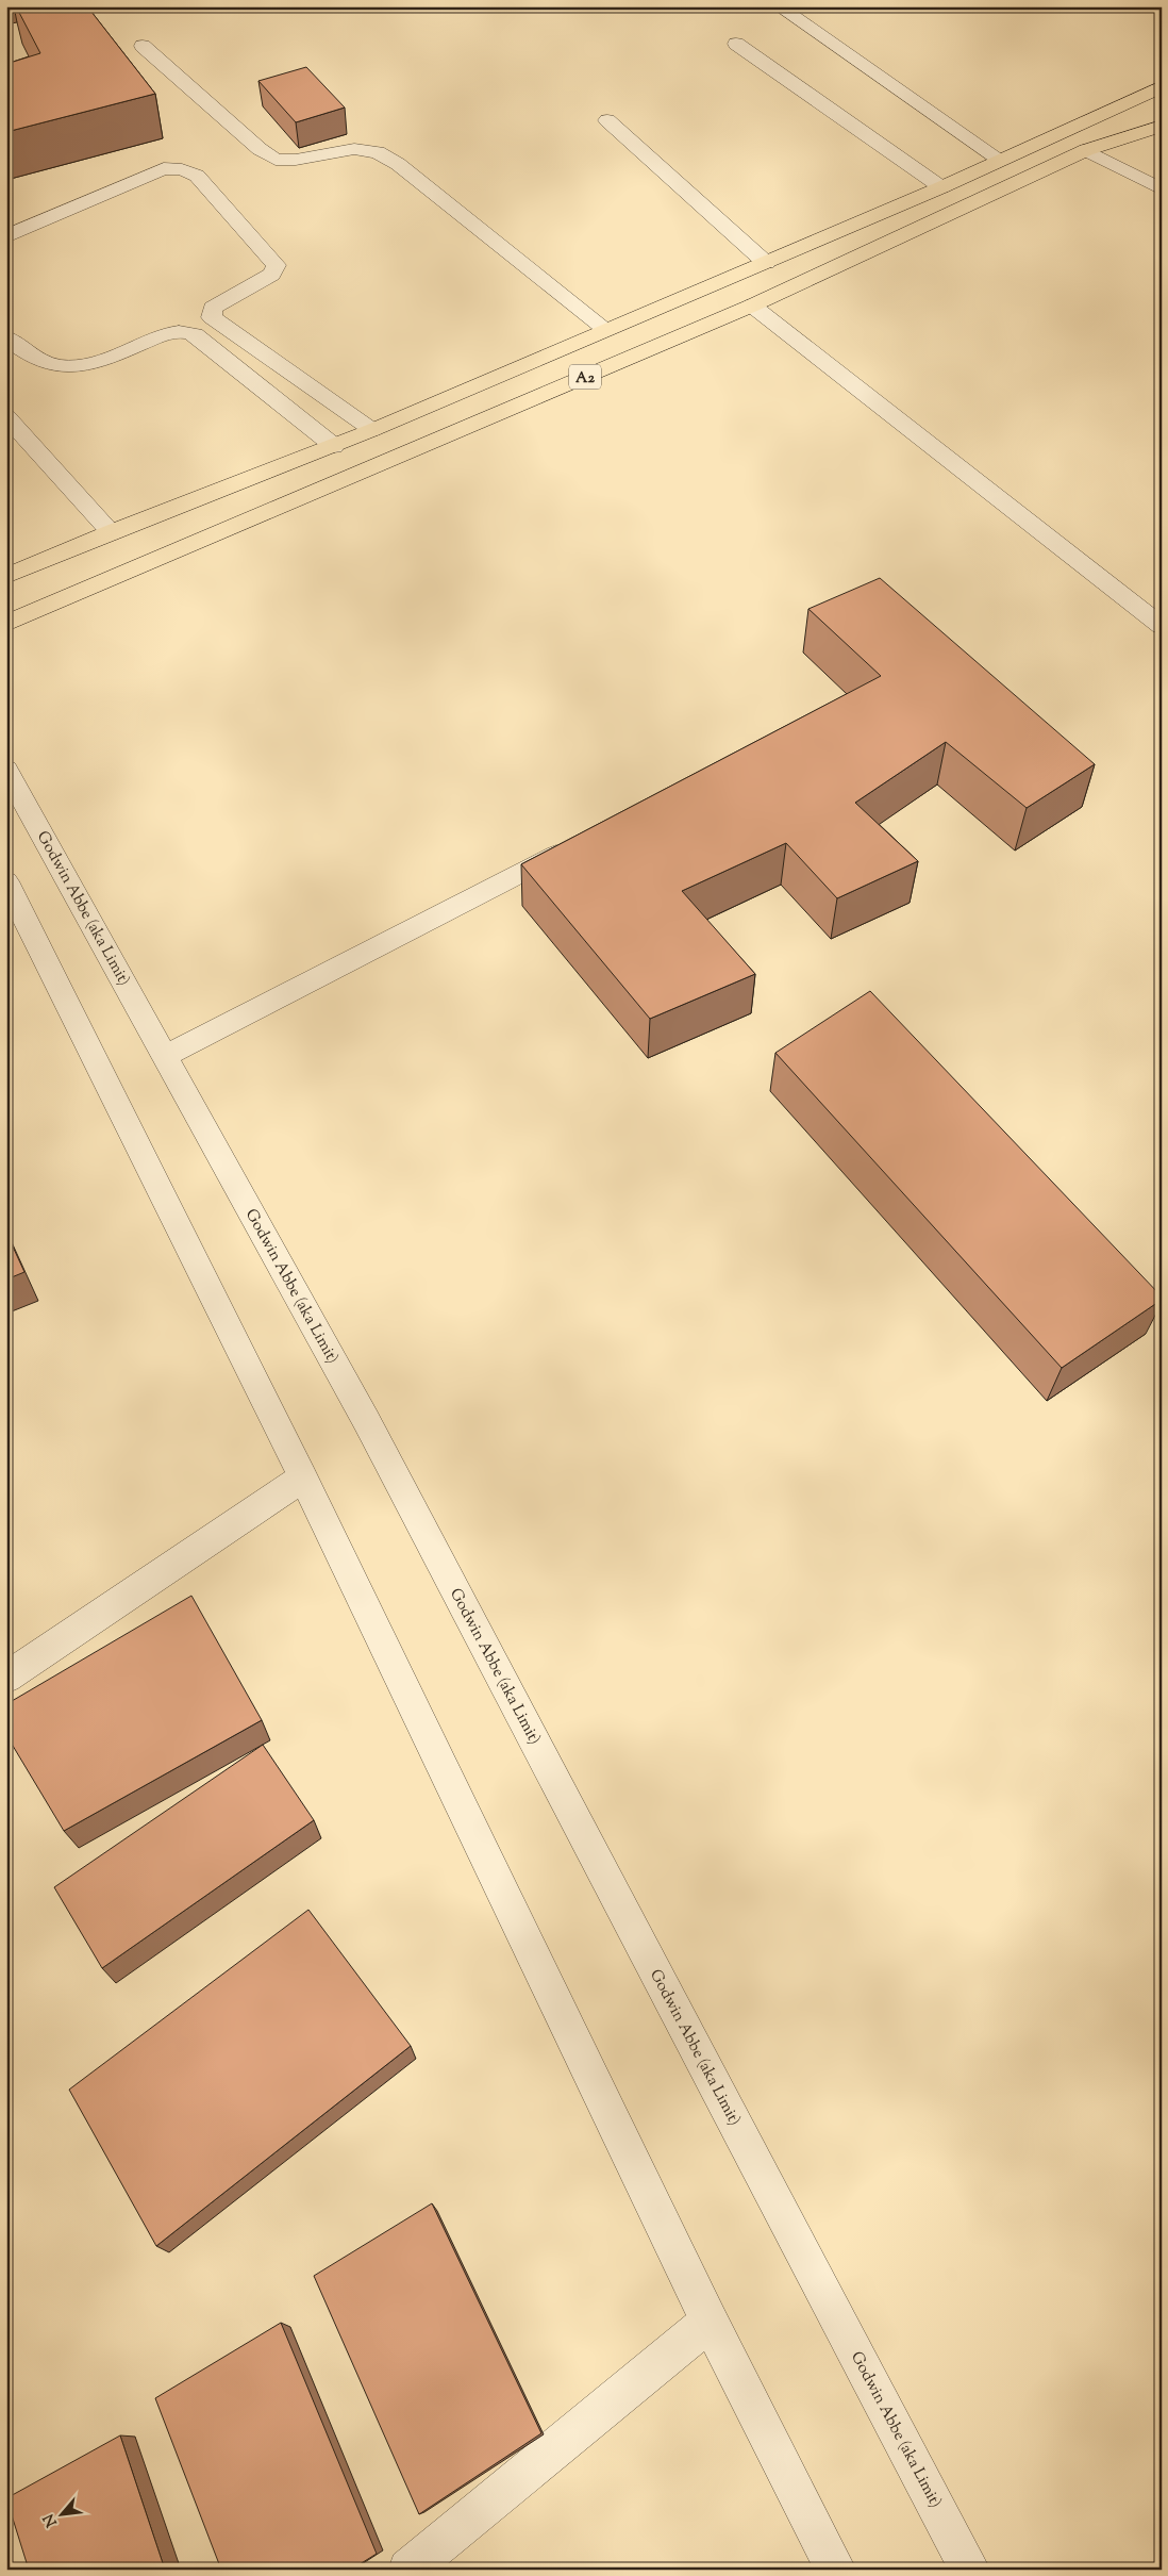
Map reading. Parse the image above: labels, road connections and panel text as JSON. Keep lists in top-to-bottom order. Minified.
{"streets":{"highway":["A2"],"street":["Godwin Abbe (aka Limit)"]},"north":"bottom left"}
